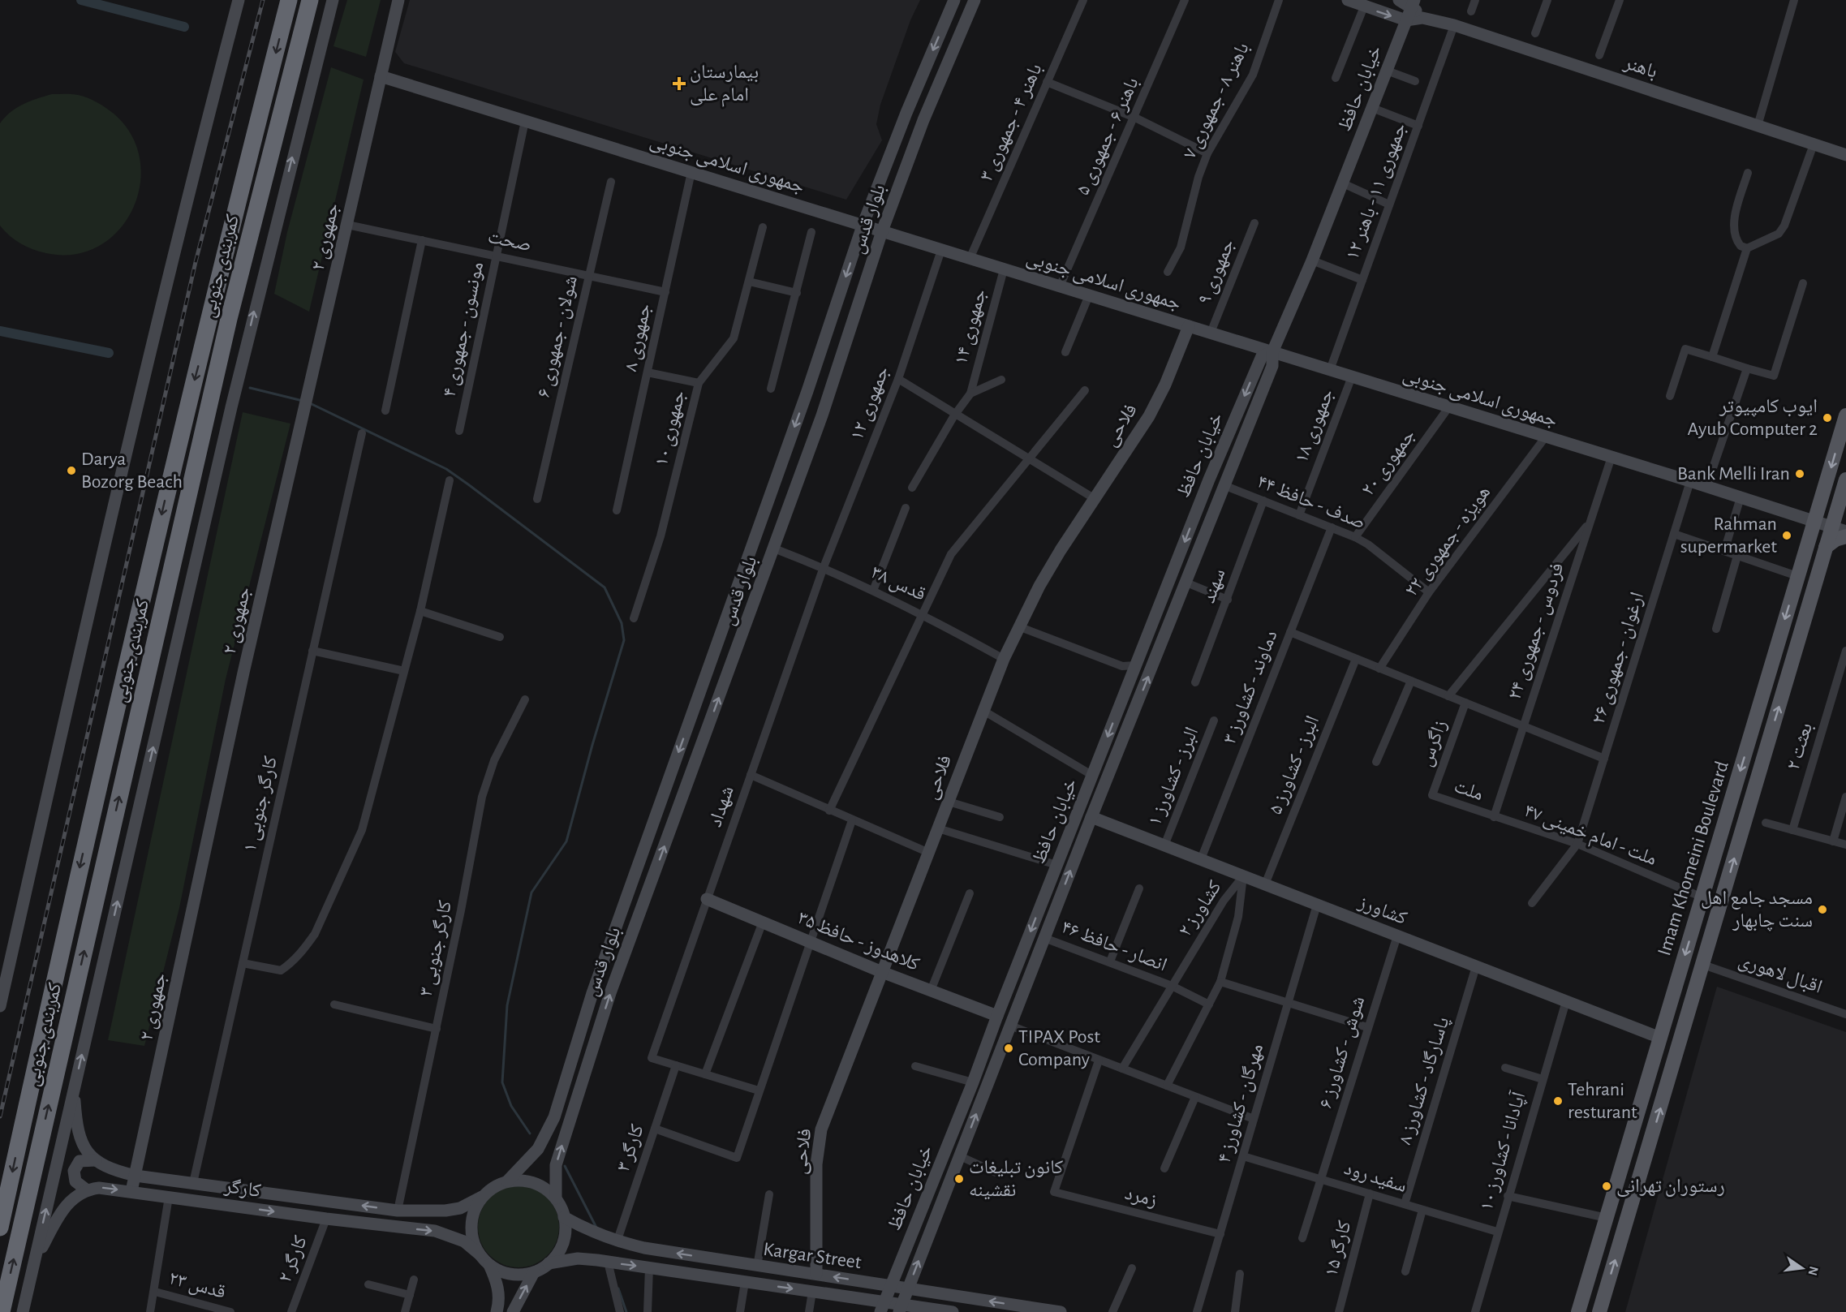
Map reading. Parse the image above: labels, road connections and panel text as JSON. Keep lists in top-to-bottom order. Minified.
{"streets":{"highway":["کمربندی جنوبی"],"main road":["باهنر","خیابان حافظ","جمهوری اسلامی جنوبی","بلوار قدس","جمهوری ۲","فلاحی","Imam Khomeini Boulevard","کشاورز","کلاهدوز - حافظ ۳۵","کارگر","Kargar Street"],"street":["باهنر ۸ - جمهوری ۷","باهنر ۴ - جمهوری ۳","باهنر ۶ - جمهوری ۵","جمهوری ۱۱ - باهنر ۱۲","صحت","جمهوری ۹","جمهوری ۱۴","مونسون - جمهوری ۴","شولان - جمهوری ۶","جمهوری ۸","جمهوری ۱۲","جمهوری ۱۸","جمهوری ۱۰","جمهوری ۲۰","صدف - حافظ ۴۴","هویزه - جمهوری ۲۲","قدس ۳۸","سهند","فردوس - جمهوری ۲۴","ارغوان - جمهوری ۲۶","دماوند - کشاورز ۳","زاگرس","بعثت ۲","البرز - کشاورز ۵","البرز - کشاورز ۱","ملت","کارگر جنوبی ۱","شهداد","ملت - امام خمینی ۴۷","کشاورز ۲","انصار - حافظ ۴۶","کارگر جنوبی ۳","اقبال لاهوری","شوش - کشاورز ۶","پاسارگاد - کشاورز ۸","مهرگان - کشاورز ۴","کارگر ۳","آپادانا - کشاورز ۱۰","سفید رود","زمرد","کارگر ۱۵","کارگر ۲","قدس ۲۳"]},"crossings":[["باهنر","جمهوری ۱۱ - باهنر ۱۲"],["خیابان حافظ","جمهوری اسلامی جنوبی"],["خیابان حافظ","صدف - حافظ ۴۴"],["خیابان حافظ","کشاورز"],["خیابان حافظ","کلاهدوز - حافظ ۳۵"],["خیابان حافظ","انصار - حافظ ۴۶"],["خیابان حافظ","Kargar Street"],["باهنر ۴ - جمهوری ۳","جمهوری اسلامی جنوبی"],["باهنر ۶ - جمهوری ۵","جمهوری اسلامی جنوبی"],["جمهوری اسلامی جنوبی","جمهوری ۱۱ - باهنر ۱۲"],["جمهوری اسلامی جنوبی","بلوار قدس"],["جمهوری اسلامی جنوبی","جمهوری ۲"],["جمهوری اسلامی جنوبی","جمهوری ۹"],["جمهوری اسلامی جنوبی","جمهوری ۱۴"],["جمهوری اسلامی جنوبی","مونسون - جمهوری ۴"],["جمهوری اسلامی جنوبی","جمهوری ۸"],["جمهوری اسلامی جنوبی","جمهوری ۱۲"],["جمهوری اسلامی جنوبی","فلاحی"],["جمهوری اسلامی جنوبی","جمهوری ۱۸"],["جمهوری اسلامی جنوبی","جمهوری ۲۰"],["جمهوری اسلامی جنوبی","هویزه - جمهوری ۲۲"],["جمهوری اسلامی جنوبی","فردوس - جمهوری ۲۴"],["جمهوری اسلامی جنوبی","ارغوان - جمهوری ۲۶"],["جمهوری اسلامی جنوبی","Imam Khomeini Boulevard"],["بلوار قدس","قدس ۳۸"],["بلوار قدس","کارگر"],["بلوار قدس","Kargar Street"],["جمهوری ۲","صحت"],["جمهوری ۲","کارگر"],["صحت","مونسون - جمهوری ۴"],["صحت","شولان - جمهوری ۶"],["صحت","جمهوری ۸"],["جمهوری ۱۲","قدس ۳۸"],["جمهوری ۱۲","شهداد"],["فلاحی","قدس ۳۸"],["فلاحی","کلاهدوز - حافظ ۳۵"],["فلاحی","Kargar Street"],["جمهوری ۱۸","صدف - حافظ ۴۴"],["جمهوری ۲۰","صدف - حافظ ۴۴"],["صدف - حافظ ۴۴","هویزه - جمهوری ۲۲"],["صدف - حافظ ۴۴","سهند"],["صدف - حافظ ۴۴","دماوند - کشاورز ۳"],["قدس ۳۸","شهداد"],["فردوس - جمهوری ۲۴","ملت"],["فردوس - جمهوری ۲۴","ملت - امام خمینی ۴۷"],["ارغوان - جمهوری ۲۶","ملت - امام خمینی ۴۷"],["دماوند - کشاورز ۳","کشاورز"],["زاگرس","ملت"],["البرز - کشاورز ۵","کشاورز"],["البرز - کشاورز ۱","کشاورز"],["ملت","ملت - امام خمینی ۴۷"],["کارگر جنوبی ۱","کارگر"],["شهداد","کلاهدوز - حافظ ۳۵"],["شهداد","کارگر ۳"],["ملت - امام خمینی ۴۷","Imam Khomeini Boulevard"],["Imam Khomeini Boulevard","کشاورز"],["Imam Khomeini Boulevard","اقبال لاهوری"],["کشاورز ۲","کشاورز"],["کشاورز ۲","انصار - حافظ ۴۶"],["کشاورز","شوش - کشاورز ۶"],["کشاورز","پاسارگاد - کشاورز ۸"],["کشاورز","مهرگان - کشاورز ۴"],["کشاورز","آپادانا - کشاورز ۱۰"],["کارگر جنوبی ۳","کارگر"],["شوش - کشاورز ۶","سفید رود"],["پاسارگاد - کشاورز ۸","سفید رود"],["مهرگان - کشاورز ۴","سفید رود"],["مهرگان - کشاورز ۴","زمرد"],["کارگر ۳","Kargar Street"],["آپادانا - کشاورز ۱۰","سفید رود"],["سفید رود","کارگر ۱۵"],["کارگر","Kargar Street"],["کارگر","کارگر ۲"]],"places":{"health":["بیمارستان امام علی"],"other":["ایوب کامپیوتر Ayub Computer 2","Darya Bozorg Beach","Bank Melli Iran","Rahman supermarket","مسجد جامع اهل سنت چابهار","TIPAX Post Company","Tehrani resturant","کانون تبلیغات نقشینه","رستوران تهرانی"]},"north":"right"}
